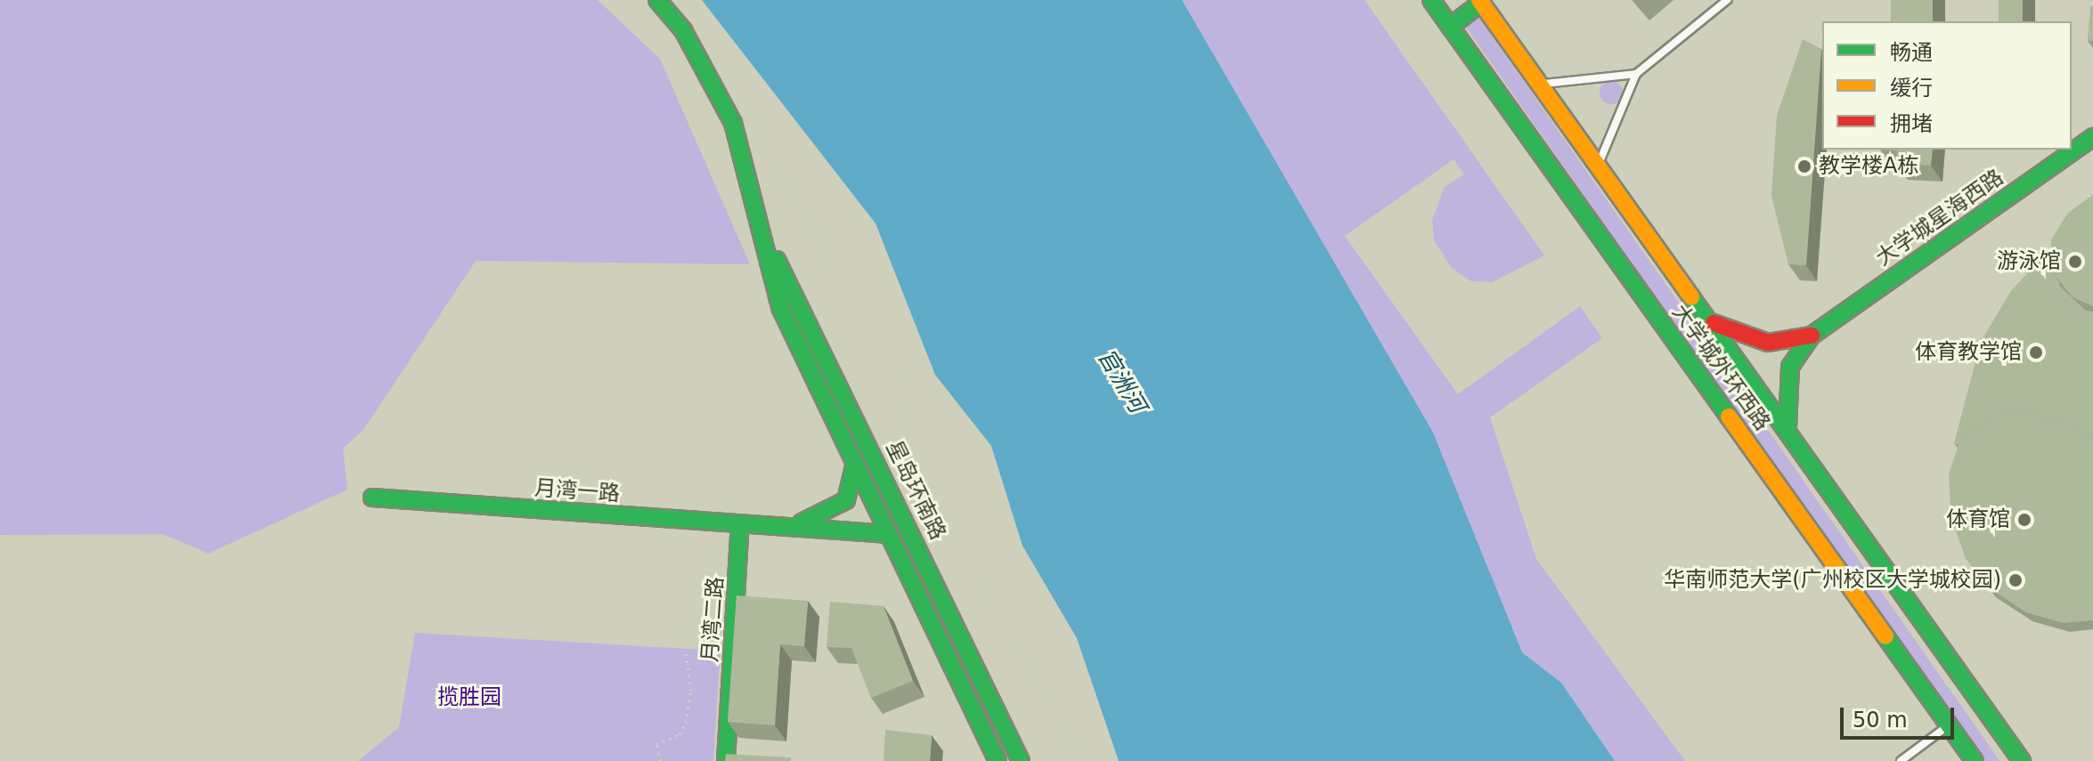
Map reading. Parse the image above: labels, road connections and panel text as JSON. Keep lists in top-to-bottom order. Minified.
{"streets":{"main road":["大学城星海西路","大学城外环西路","星岛环南路","月湾一路","月湾二路"]},"crossings":[["大学城星海西路","大学城外环西路"],["星岛环南路","月湾一路"],["月湾一路","月湾二路"]],"water":["官洲河"],"parks":["揽胜园"],"places":["教学楼A栋","游泳馆","体育教学馆","体育馆","华南师范大学(广州校区大学城校园)"],"legend":["畅通","缓行","拥堵"],"scale_bar":"50 m"}
